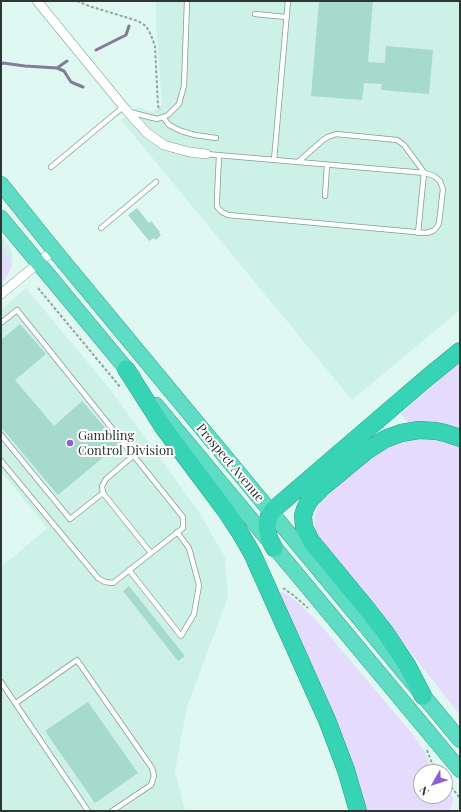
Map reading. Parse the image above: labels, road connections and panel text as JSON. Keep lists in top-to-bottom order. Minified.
{"streets":{"highway":["Prospect Avenue"]},"places":["Gambling Control Division"],"north":"bottom left"}
